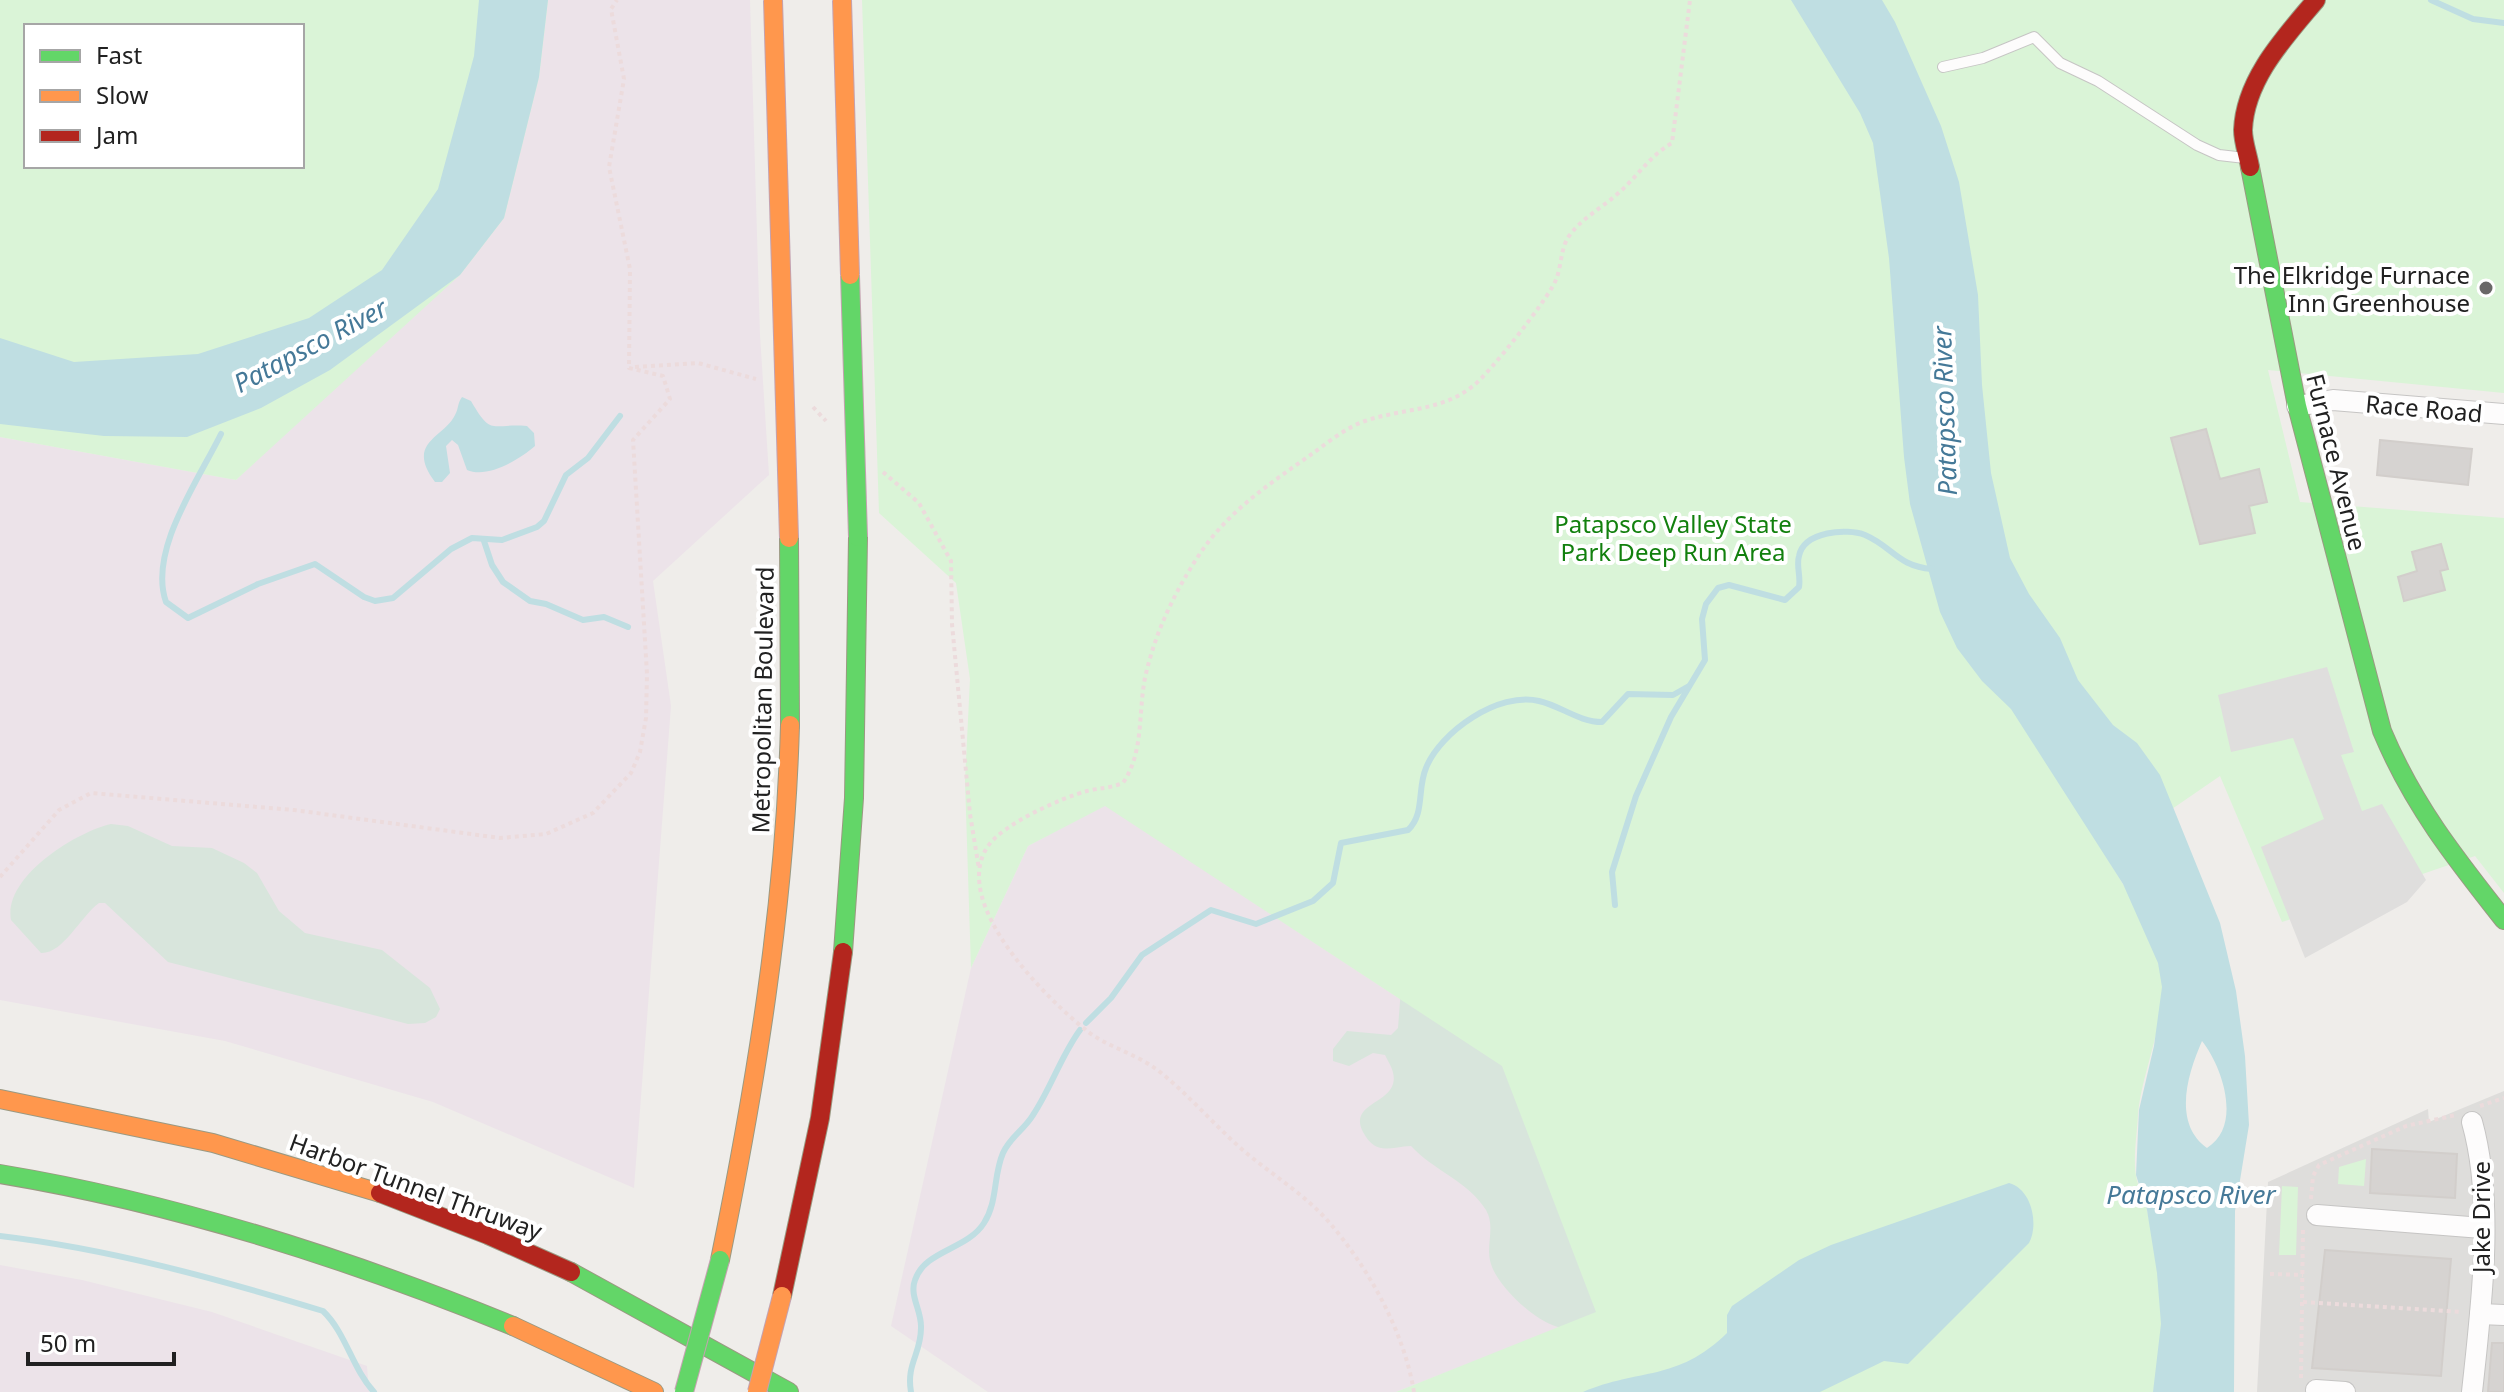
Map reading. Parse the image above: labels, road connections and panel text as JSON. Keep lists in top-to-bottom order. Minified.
{"streets":{"main road":["Furnace Avenue","Metropolitan Boulevard","Harbor Tunnel Thruway"],"street":["Race Road","Jake Drive"]},"crossings":[["Race Road","Furnace Avenue"]],"water":["Patapsco River"],"parks":["Patapsco Valley State Park Deep Run Area"],"places":["The Elkridge Furnace Inn Greenhouse"],"legend":["Fast","Slow","Jam"],"scale_bar":"50 m"}
